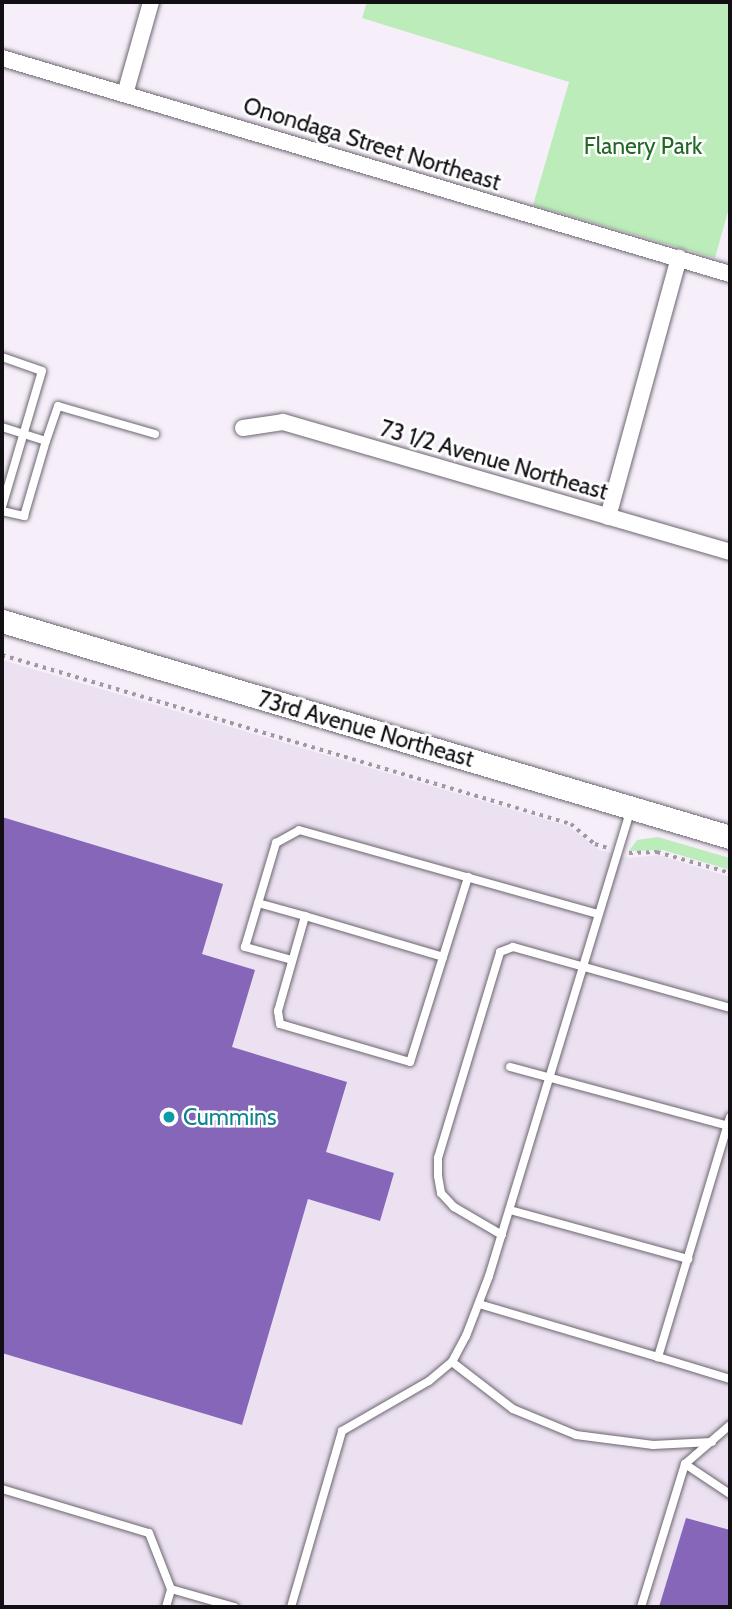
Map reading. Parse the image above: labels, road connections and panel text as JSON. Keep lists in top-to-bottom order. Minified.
{"streets":{"street":["Onondaga Street Northeast","73 1/2 Avenue Northeast","73rd Avenue Northeast"]},"parks":["Flanery Park"],"places":["Cummins"]}
